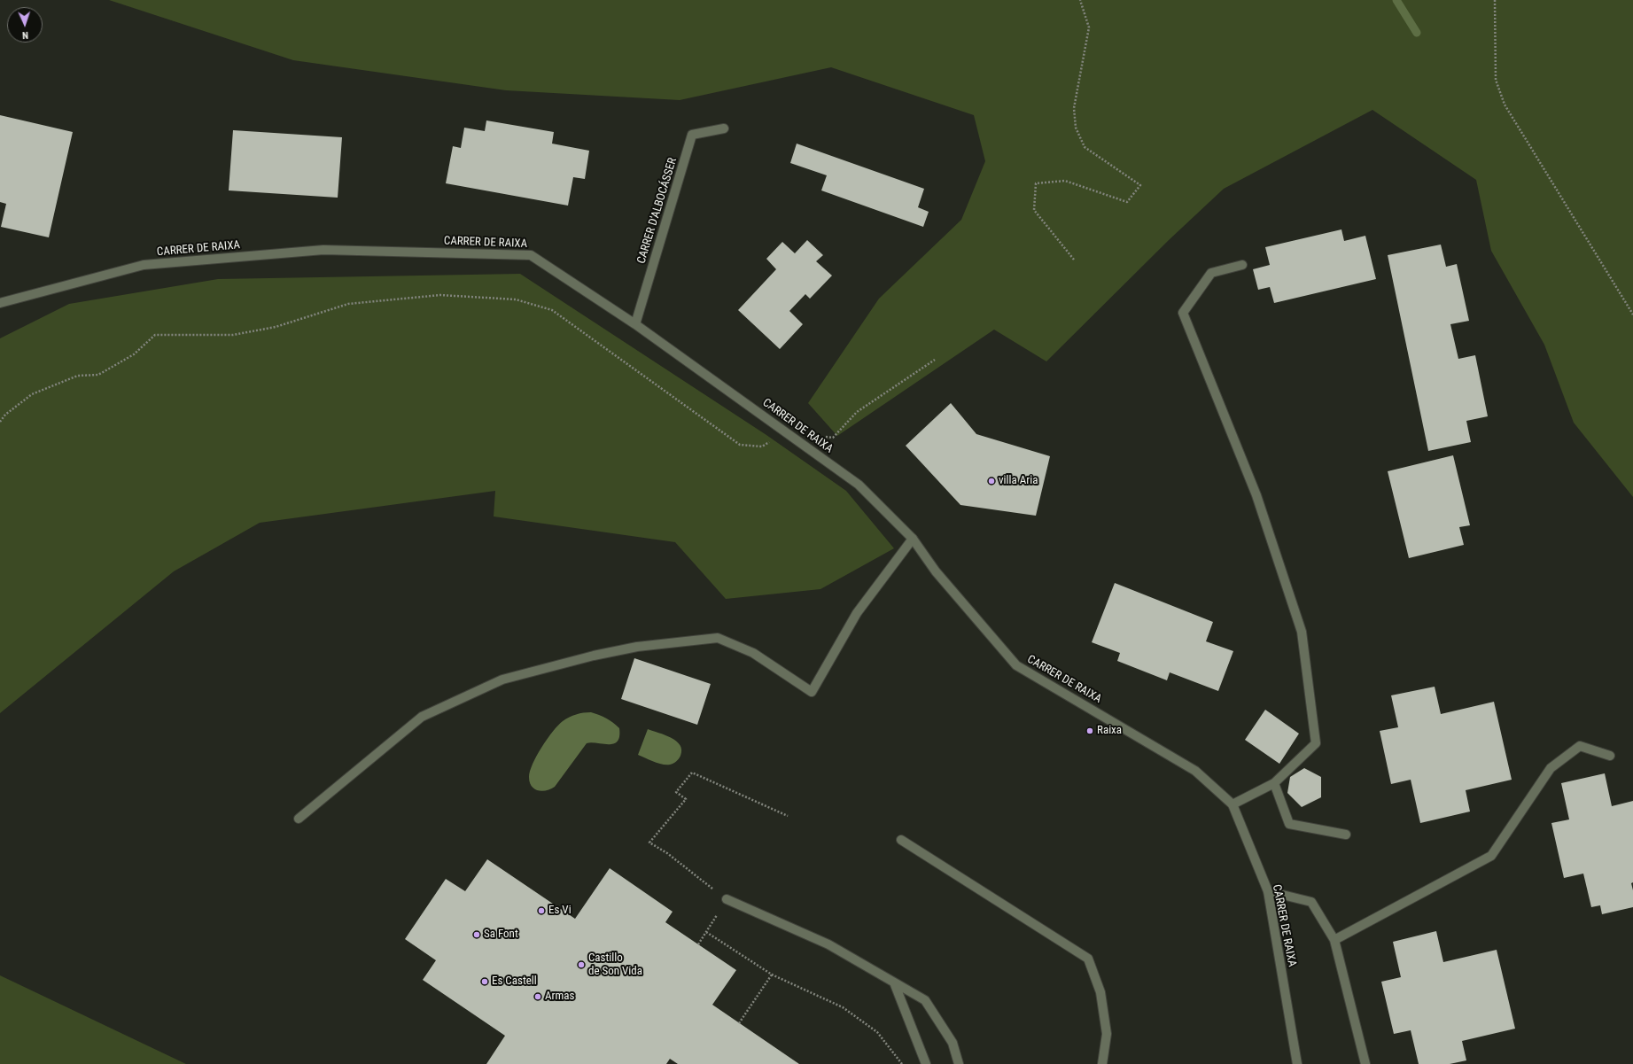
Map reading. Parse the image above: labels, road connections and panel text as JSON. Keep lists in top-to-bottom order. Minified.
{"streets":{"street":["CARRER D'ALBOCÁSSER","CARRER DE RAIXA"]},"crossings":[["CARRER D'ALBOCÁSSER","CARRER DE RAIXA"]],"places":["villa Aria","Raixa","Es Vi","Sa Font","Castillo de Son Vida","Es Castell","Armas"],"north":"bottom"}
